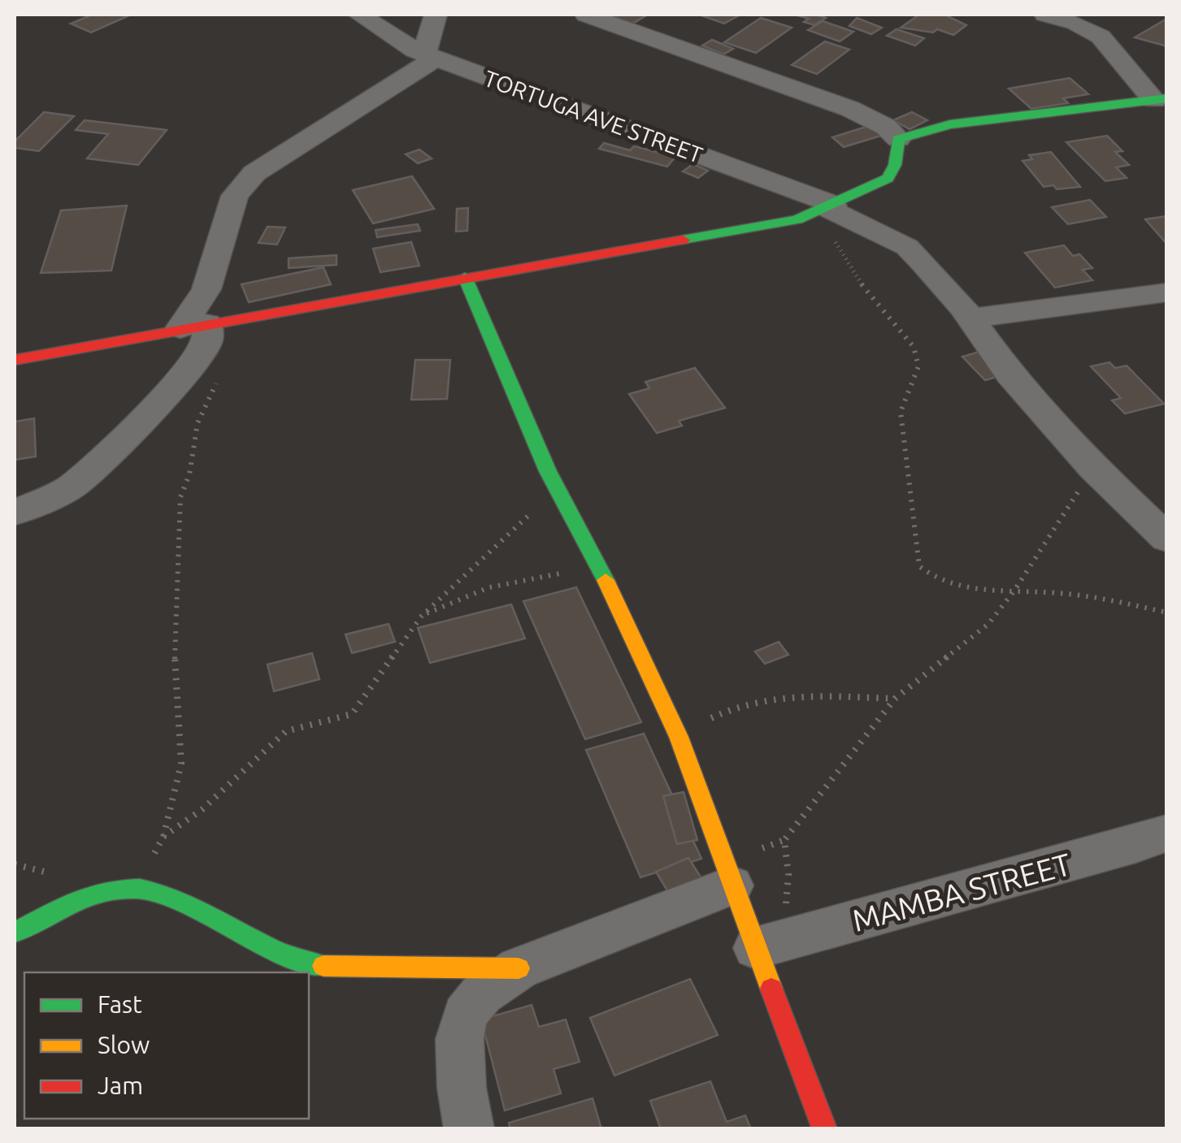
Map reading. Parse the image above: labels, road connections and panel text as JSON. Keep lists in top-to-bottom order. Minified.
{"streets":{"street":["TORTUGA AVE STREET","MAMBA STREET"]},"legend":["Fast","Slow","Jam"]}
